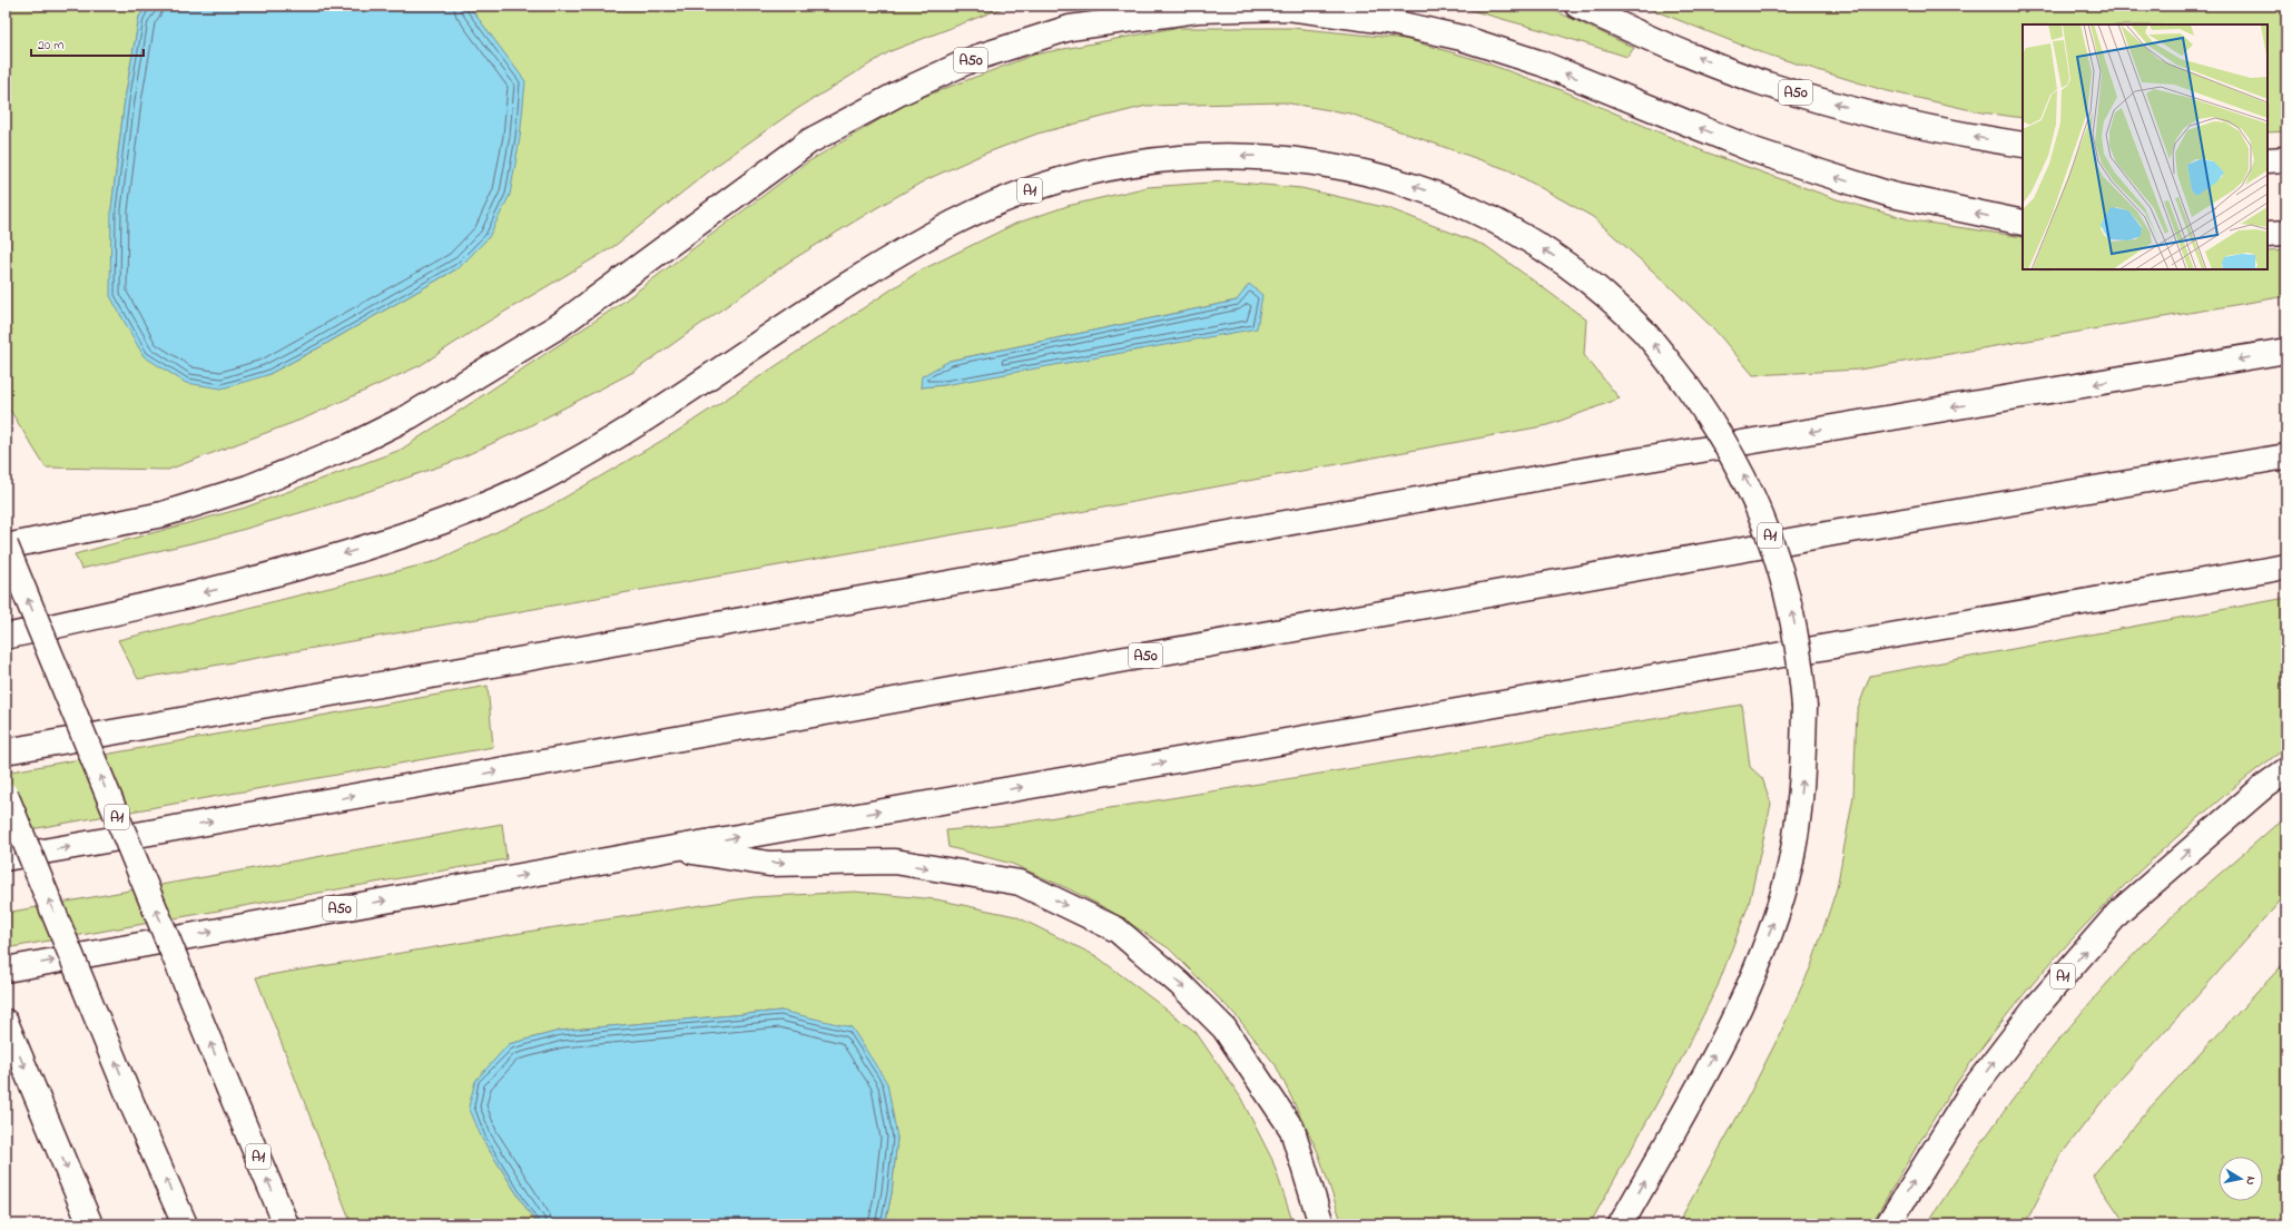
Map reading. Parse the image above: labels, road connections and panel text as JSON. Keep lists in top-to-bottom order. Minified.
{"streets":{"highway":["A50","A1"]},"crossings":[["A50","A1"]],"scale_bar":"20 m","north":"right"}
